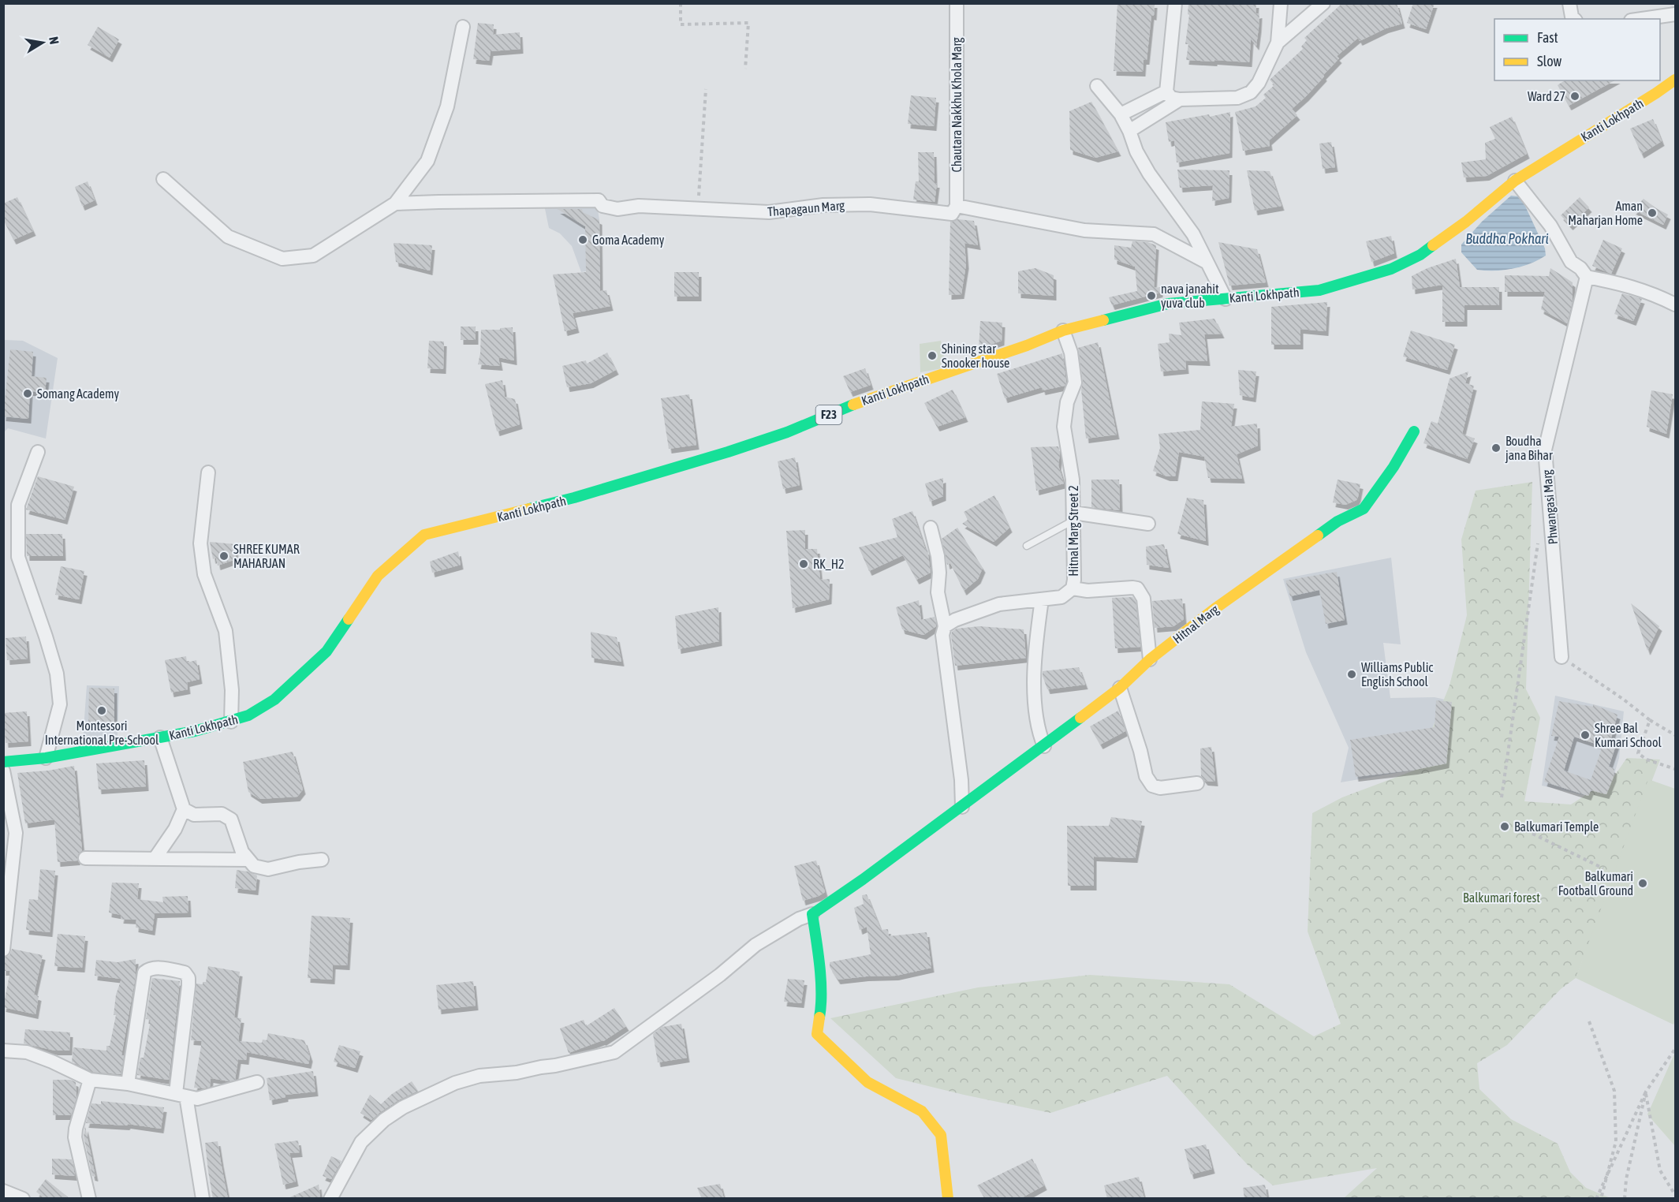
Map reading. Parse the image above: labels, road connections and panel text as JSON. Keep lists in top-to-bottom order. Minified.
{"streets":{"main road":["Kanti Lokhpath","F23","Hitnal Marg"],"street":["Chautara Nakkhu Khola Marg","Thapagaun Marg","Phwangasi Marg","Hitnal Marg Street 2"]},"crossings":[["Chautara Nakkhu Khola Marg","Thapagaun Marg"],["Kanti Lokhpath","Hitnal Marg Street 2"]],"water":["Buddha Pokhari"],"parks":["Balkumari forest"],"places":["Ward 27","Aman Maharjan Home","Goma Academy","nava janahit yuva club","Shining star Snooker house","Somang Academy","Boudha jana Bihar","SHREE KUMAR MAHARJAN","RK_H2","Williams Public English School","Montessori International Pre-School","Shree Bal Kumari School","Balkumari Temple","Balkumari Football Ground"],"legend":["Fast","Slow"],"north":"right"}
